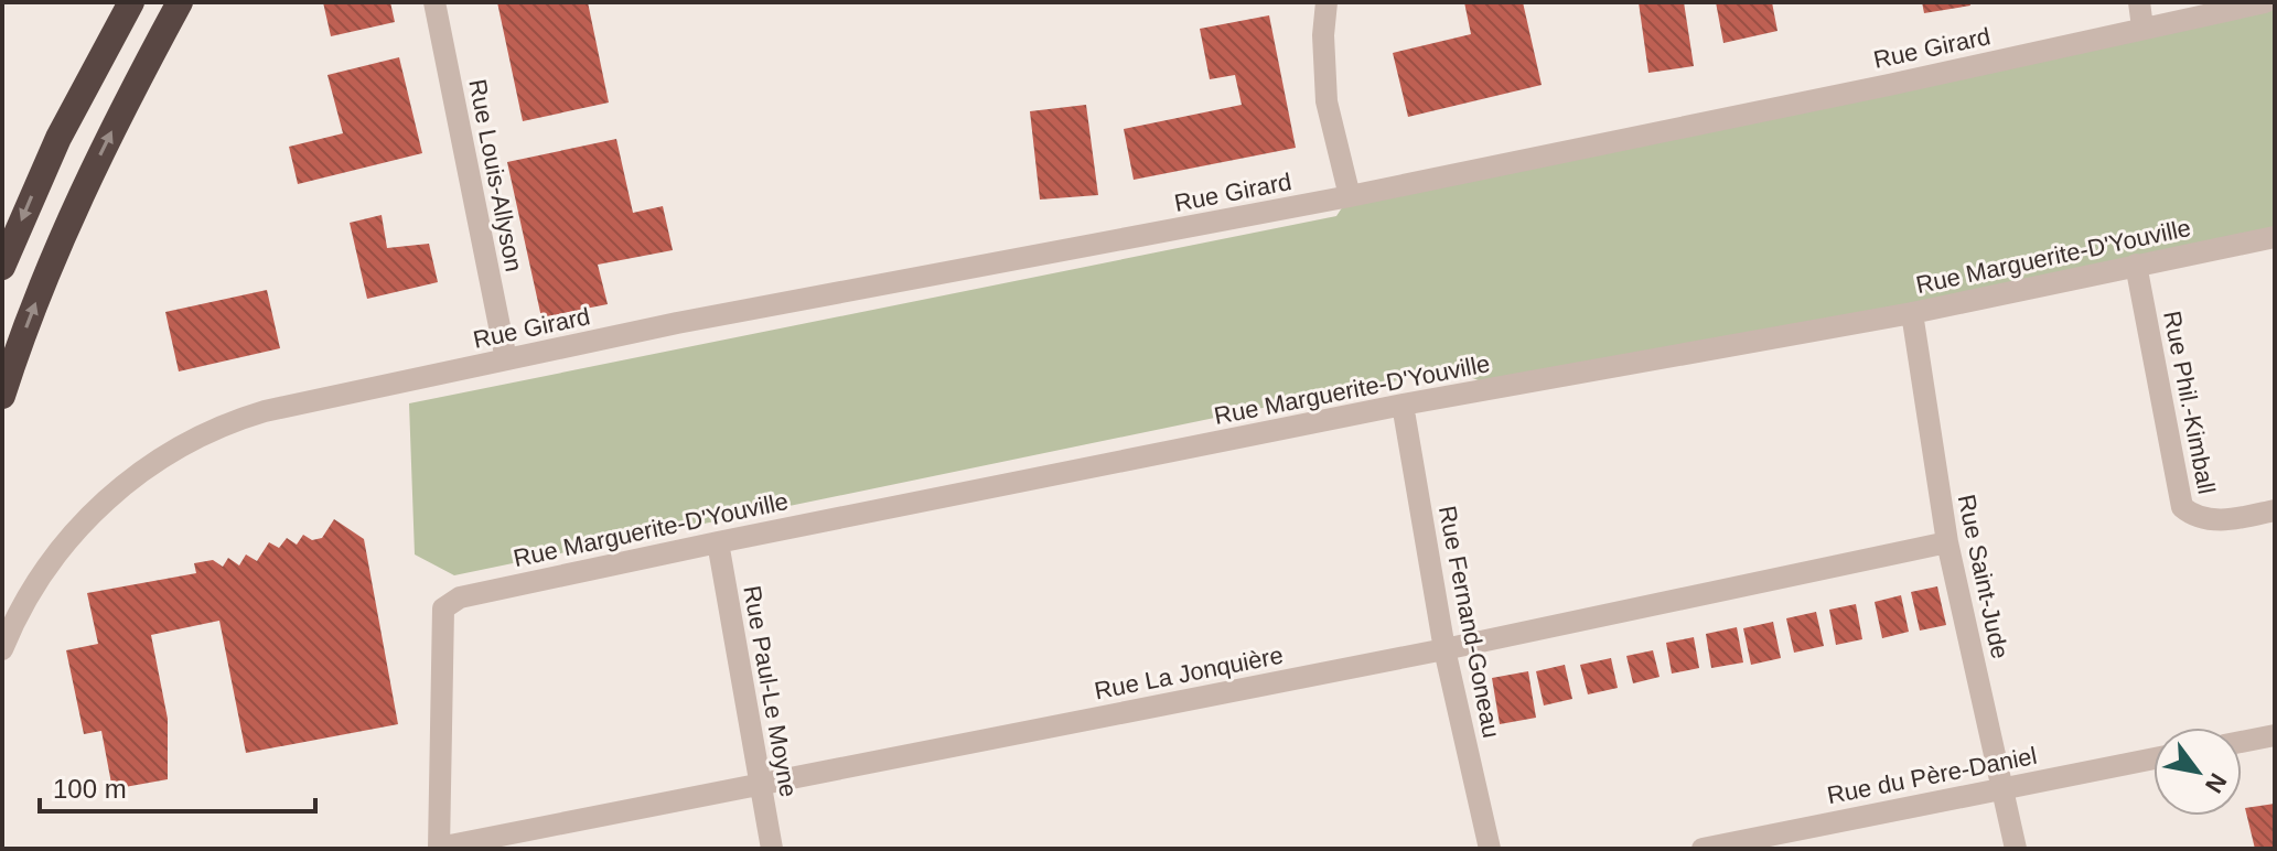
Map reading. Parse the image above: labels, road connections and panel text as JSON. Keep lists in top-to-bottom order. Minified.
{"streets":{"street":["Rue Girard","Rue Louis-Allyson","Rue Marguerite-D'Youville","Rue Phil.-Kimball","Rue Saint-Jude","Rue Fernand-Goneau","Rue La Jonquière","Rue Paul-Le Moyne","Rue du Père-Daniel"]},"crossings":[["Rue Girard","Rue Louis-Allyson"],["Rue Marguerite-D'Youville","Rue Phil.-Kimball"],["Rue Marguerite-D'Youville","Rue Saint-Jude"],["Rue Marguerite-D'Youville","Rue Fernand-Goneau"],["Rue Marguerite-D'Youville","Rue La Jonquière"],["Rue Marguerite-D'Youville","Rue Paul-Le Moyne"],["Rue Saint-Jude","Rue La Jonquière"],["Rue Saint-Jude","Rue du Père-Daniel"],["Rue Fernand-Goneau","Rue La Jonquière"],["Rue La Jonquière","Rue Paul-Le Moyne"]],"scale_bar":"100 m","north":"bottom right"}
